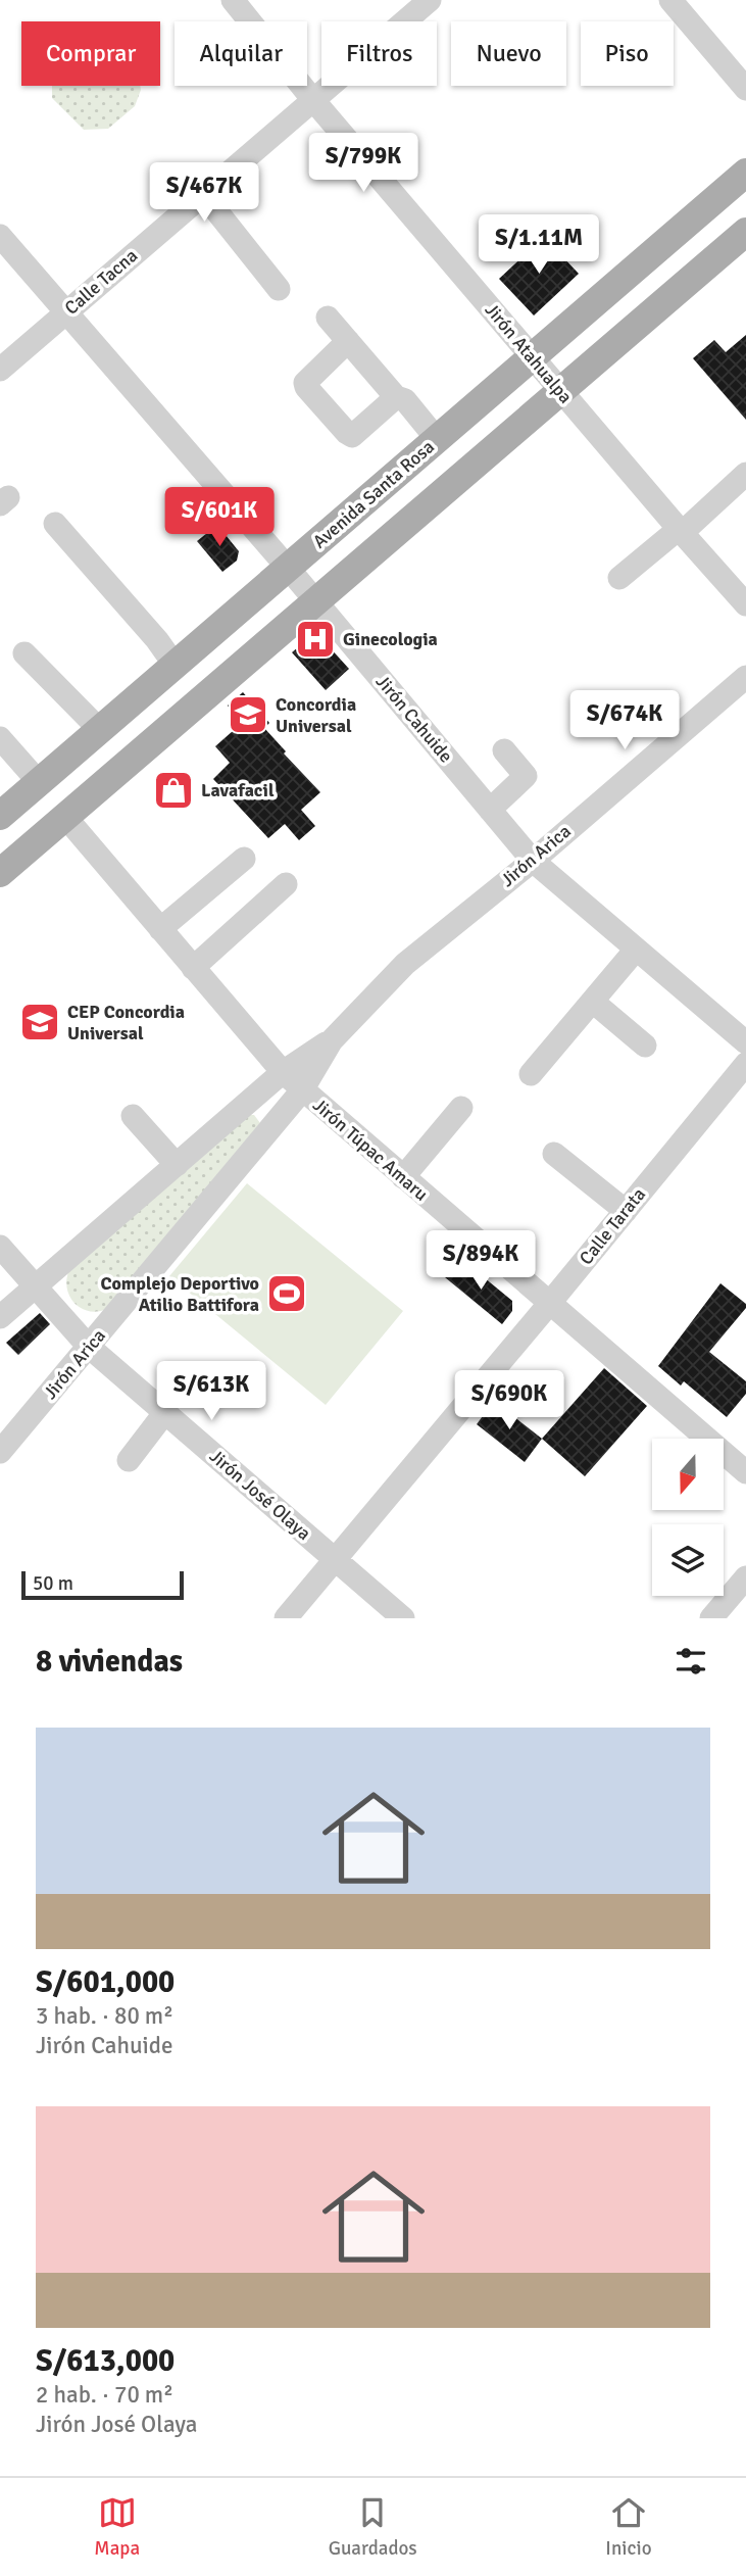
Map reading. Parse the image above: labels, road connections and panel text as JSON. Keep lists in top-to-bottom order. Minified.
{"streets":{"main road":["Avenida Santa Rosa"],"street":["Calle Tacna","Jirón Atahualpa","Jirón Cahuide","Jirón Arica","Jirón Túpac Amaru","Calle Tarata","Jirón José Olaya"]},"crossings":[["Calle Tacna","Jirón Atahualpa"],["Calle Tacna","Jirón Cahuide"],["Jirón Atahualpa","Avenida Santa Rosa"],["Avenida Santa Rosa","Jirón Cahuide"],["Jirón Cahuide","Jirón Arica"],["Jirón Arica","Jirón Túpac Amaru"],["Jirón Arica","Jirón José Olaya"],["Jirón Túpac Amaru","Calle Tarata"],["Calle Tarata","Jirón José Olaya"]],"places":{"hospital":["Ginecologia"],"school or university":["Concordia Universal","CEP Concordia Universal"],"shop":["Lavafacil"],"sports":["Complejo Deportivo Atilio Battifora"]},"scale_bar":"50 m","north":"bottom","page":{"chip":["Comprar","Alquilar","Filtros","Nuevo","Piso"],"price":["S/799K","S/467K","S/1.11M","S/601K","S/674K","S/894K","S/613K","S/690K"],"scale":"50 m","heading":"8 viviendas","list":[{"name":"S/601,000","note":"3 hab. · 80 m² · Jirón Cahuide"},{"name":"S/613,000","note":"2 hab. · 70 m² · Jirón José Olaya"}],"tabs":["Mapa","Guardados","Inicio"]}}
